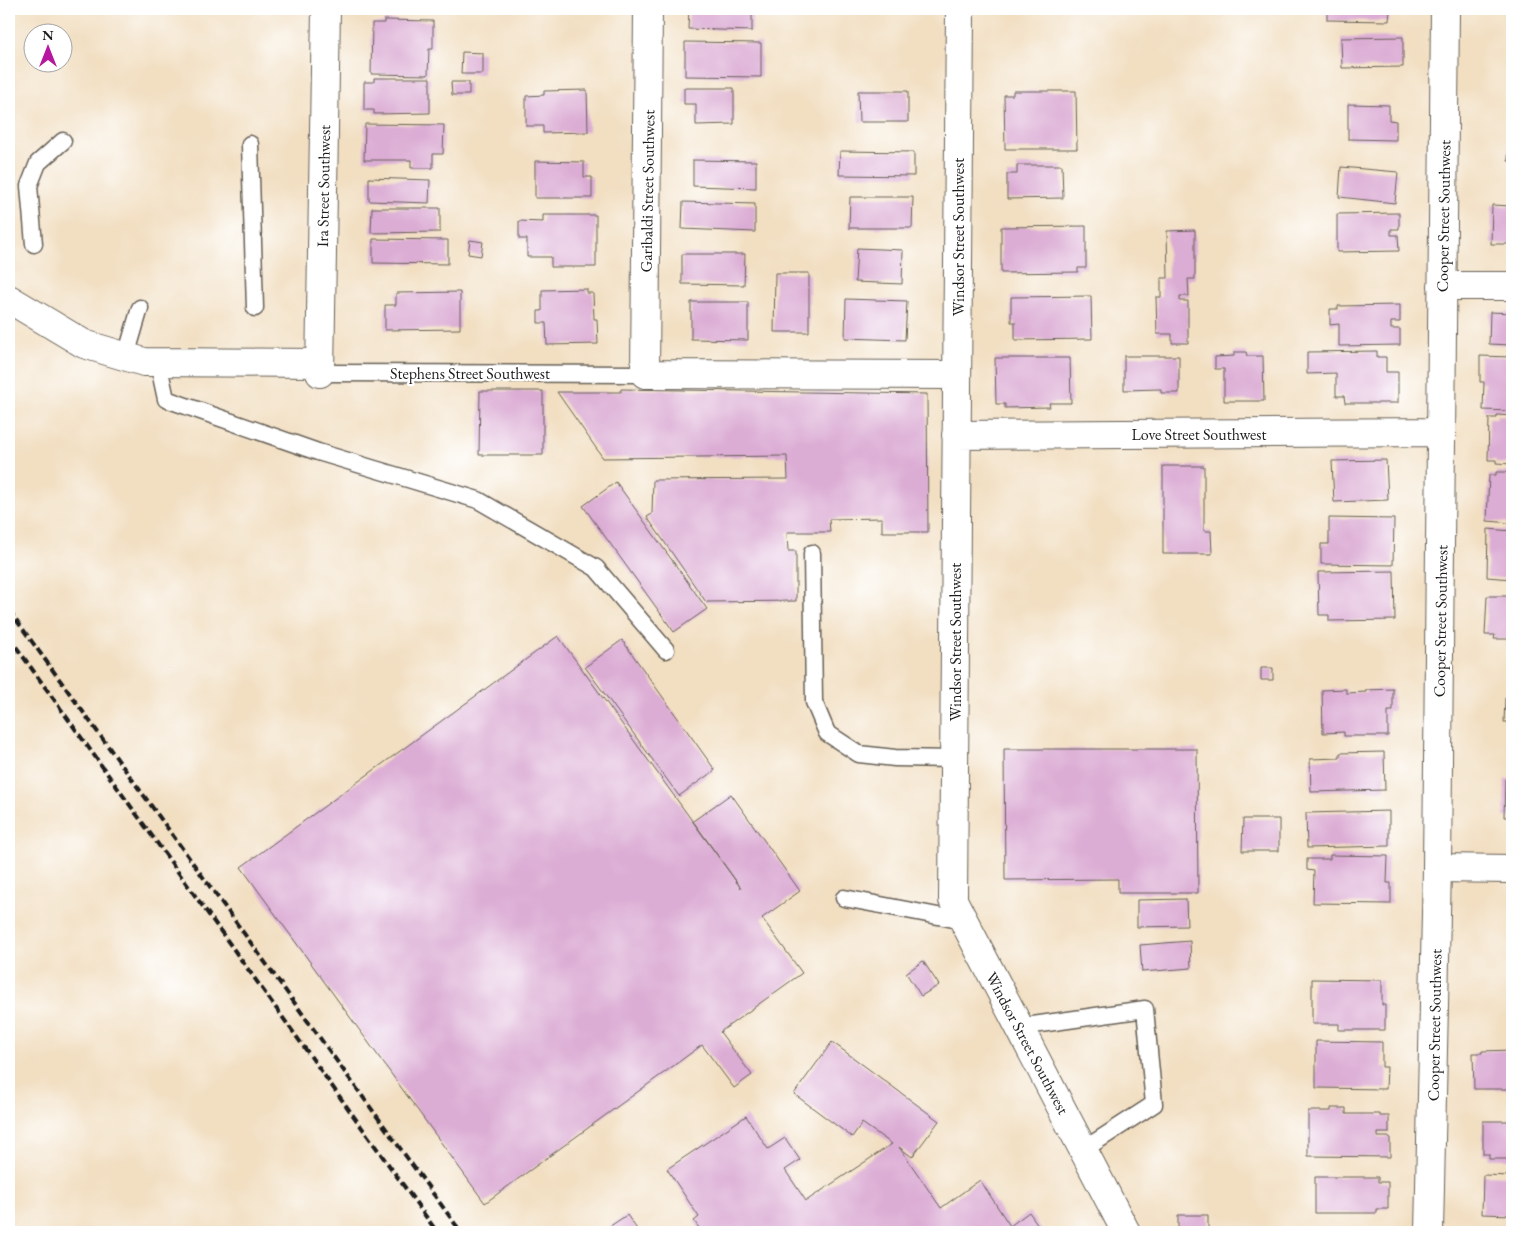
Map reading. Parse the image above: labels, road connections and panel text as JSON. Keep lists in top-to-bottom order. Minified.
{"streets":{"street":["Ira Street Southwest","Garibaldi Street Southwest","Cooper Street Southwest","Windsor Street Southwest","Stephens Street Southwest","Love Street Southwest"]},"crossings":[["Ira Street Southwest","Stephens Street Southwest"],["Garibaldi Street Southwest","Stephens Street Southwest"],["Cooper Street Southwest","Love Street Southwest"],["Windsor Street Southwest","Stephens Street Southwest"],["Windsor Street Southwest","Love Street Southwest"]],"north":"top"}
